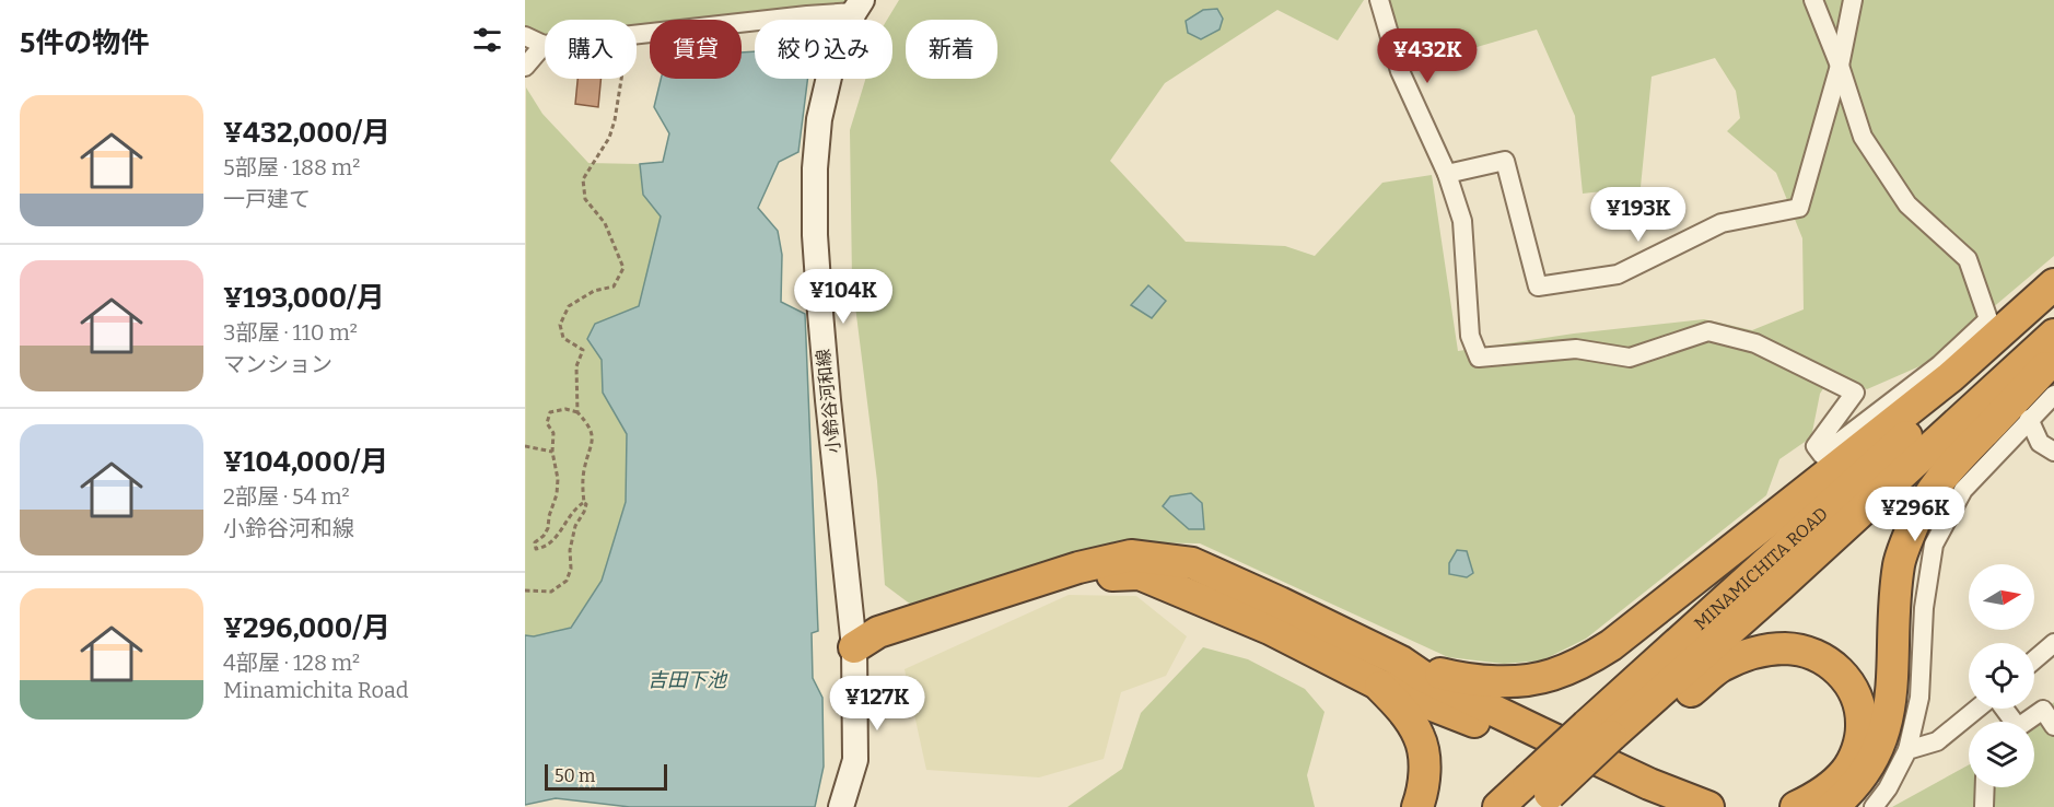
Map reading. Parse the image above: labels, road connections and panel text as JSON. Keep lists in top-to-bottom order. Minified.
{"streets":{"highway":["MINAMICHITA ROAD"],"main road":["小鈴谷河和線"]},"water":["吉田下池"],"scale_bar":"50 m","north":"right","page":{"heading":"5件の物件","chip":["購入","賃貸","絞り込み","新着"],"price":["¥432K","¥193K","¥104K","¥296K","¥127K"],"list":[{"name":"¥432,000/月","note":"5部屋 · 188 m² · 一戸建て"},{"name":"¥193,000/月","note":"3部屋 · 110 m² · マンション"},{"name":"¥104,000/月","note":"2部屋 · 54 m² · 小鈴谷河和線"},{"name":"¥296,000/月","note":"4部屋 · 128 m² · Minamichita Road"}],"scale":"50 m"}}
